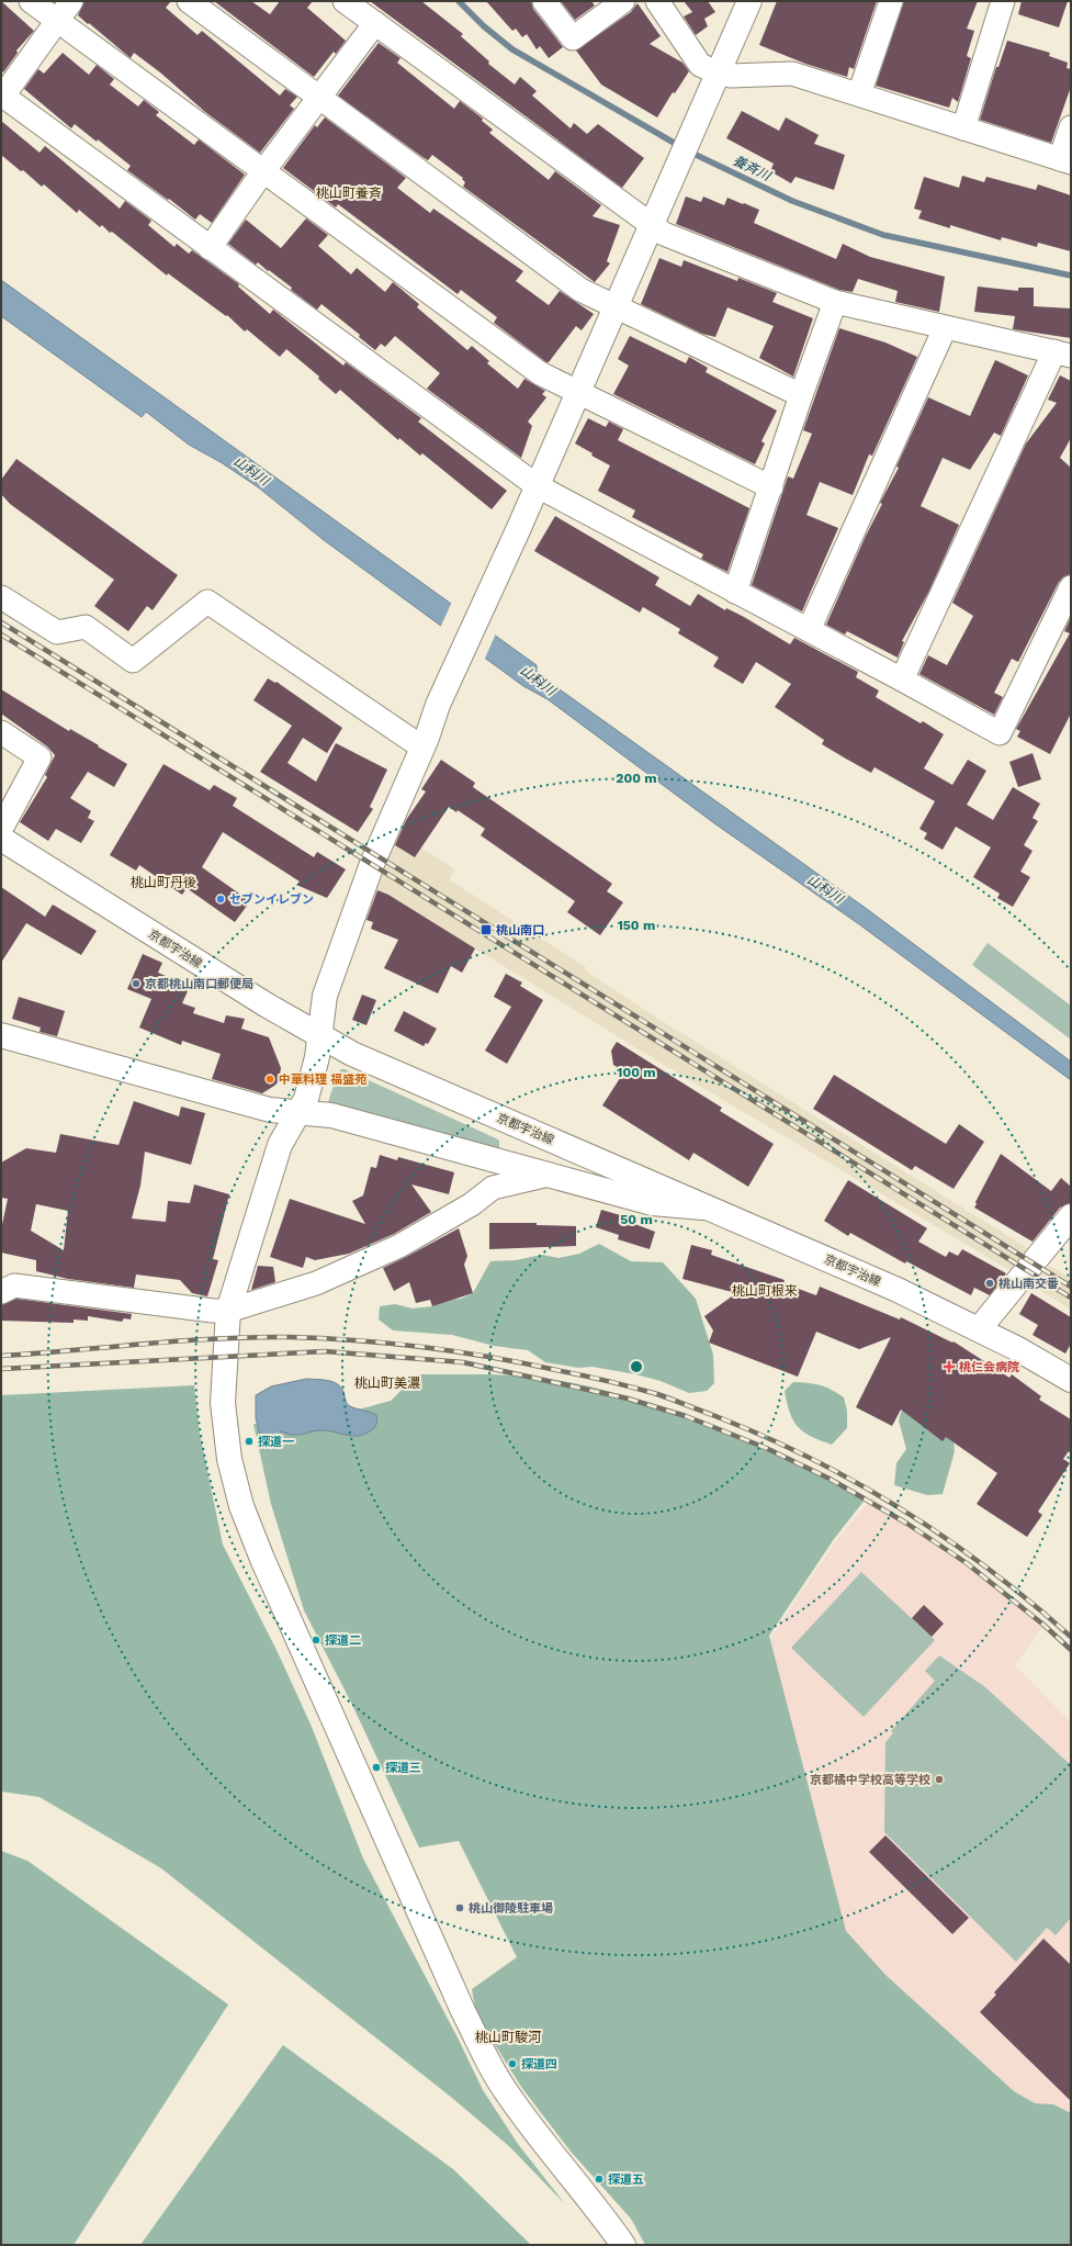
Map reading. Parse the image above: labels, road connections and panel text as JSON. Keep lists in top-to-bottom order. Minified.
{"streets":{"street":["京都宇治線"]},"districts":["桃山町養斉","桃山町丹後","桃山町根来","桃山町美濃","桃山町駿河"],"water":["養斉川","山科川"],"places":{"other":["セブンイレブン","京都桃山南口郵便局","中華料理 福盛苑","桃山南交番","探道一","探道二","探道三","京都橘中学校高等学校","桃山御陵駐車場","探道四","探道五"],"transit":["桃山南口"],"health":["桃仁会病院"]},"rings":["200 m","150 m","100 m","50 m"]}
